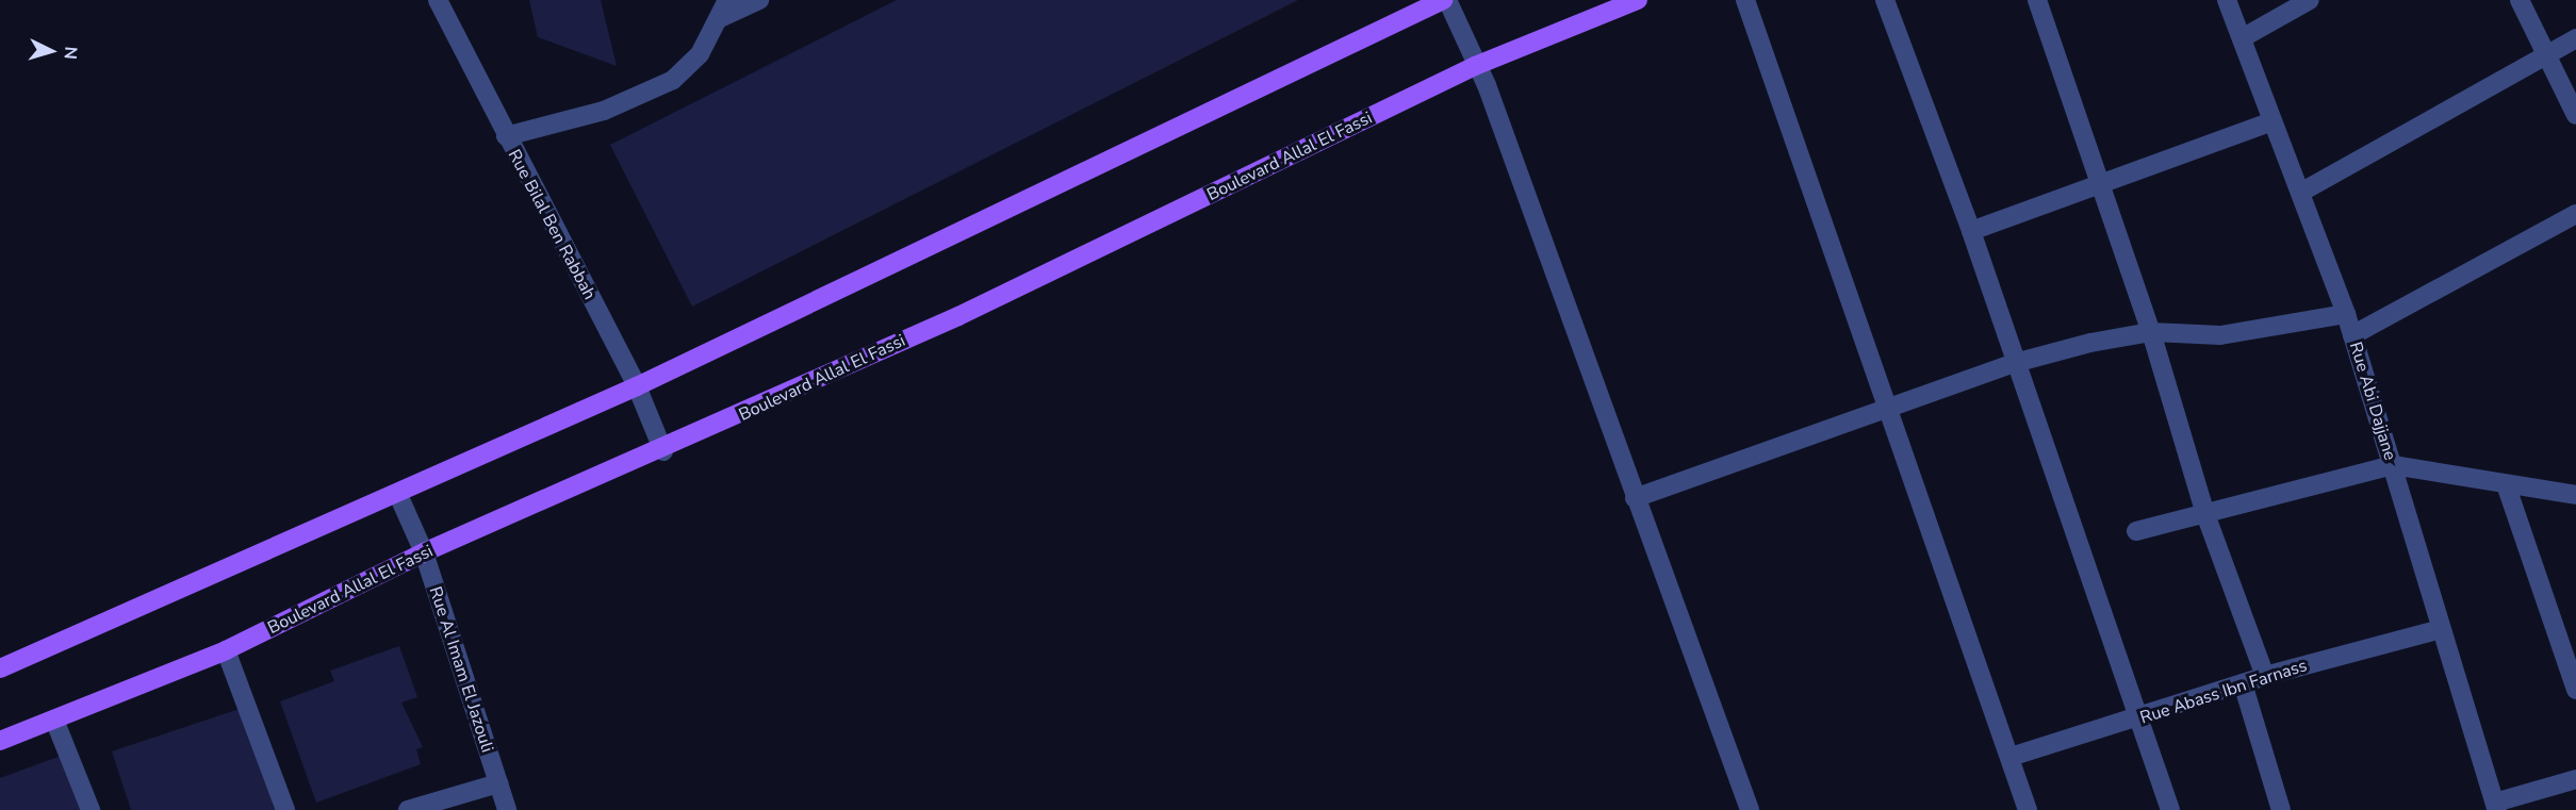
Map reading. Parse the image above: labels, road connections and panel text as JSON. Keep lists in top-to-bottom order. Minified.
{"streets":{"main road":["Boulevard Allal El Fassi"],"street":["Rue Bilal Ben Rabbah","Rue Abi Dajjane","Rue Al Imam El Jazouli","Rue Abass Ibn Farnass"]},"crossings":[["Boulevard Allal El Fassi","Rue Bilal Ben Rabbah"],["Boulevard Allal El Fassi","Rue Al Imam El Jazouli"],["Rue Abi Dajjane","Rue Abass Ibn Farnass"]],"north":"right"}
